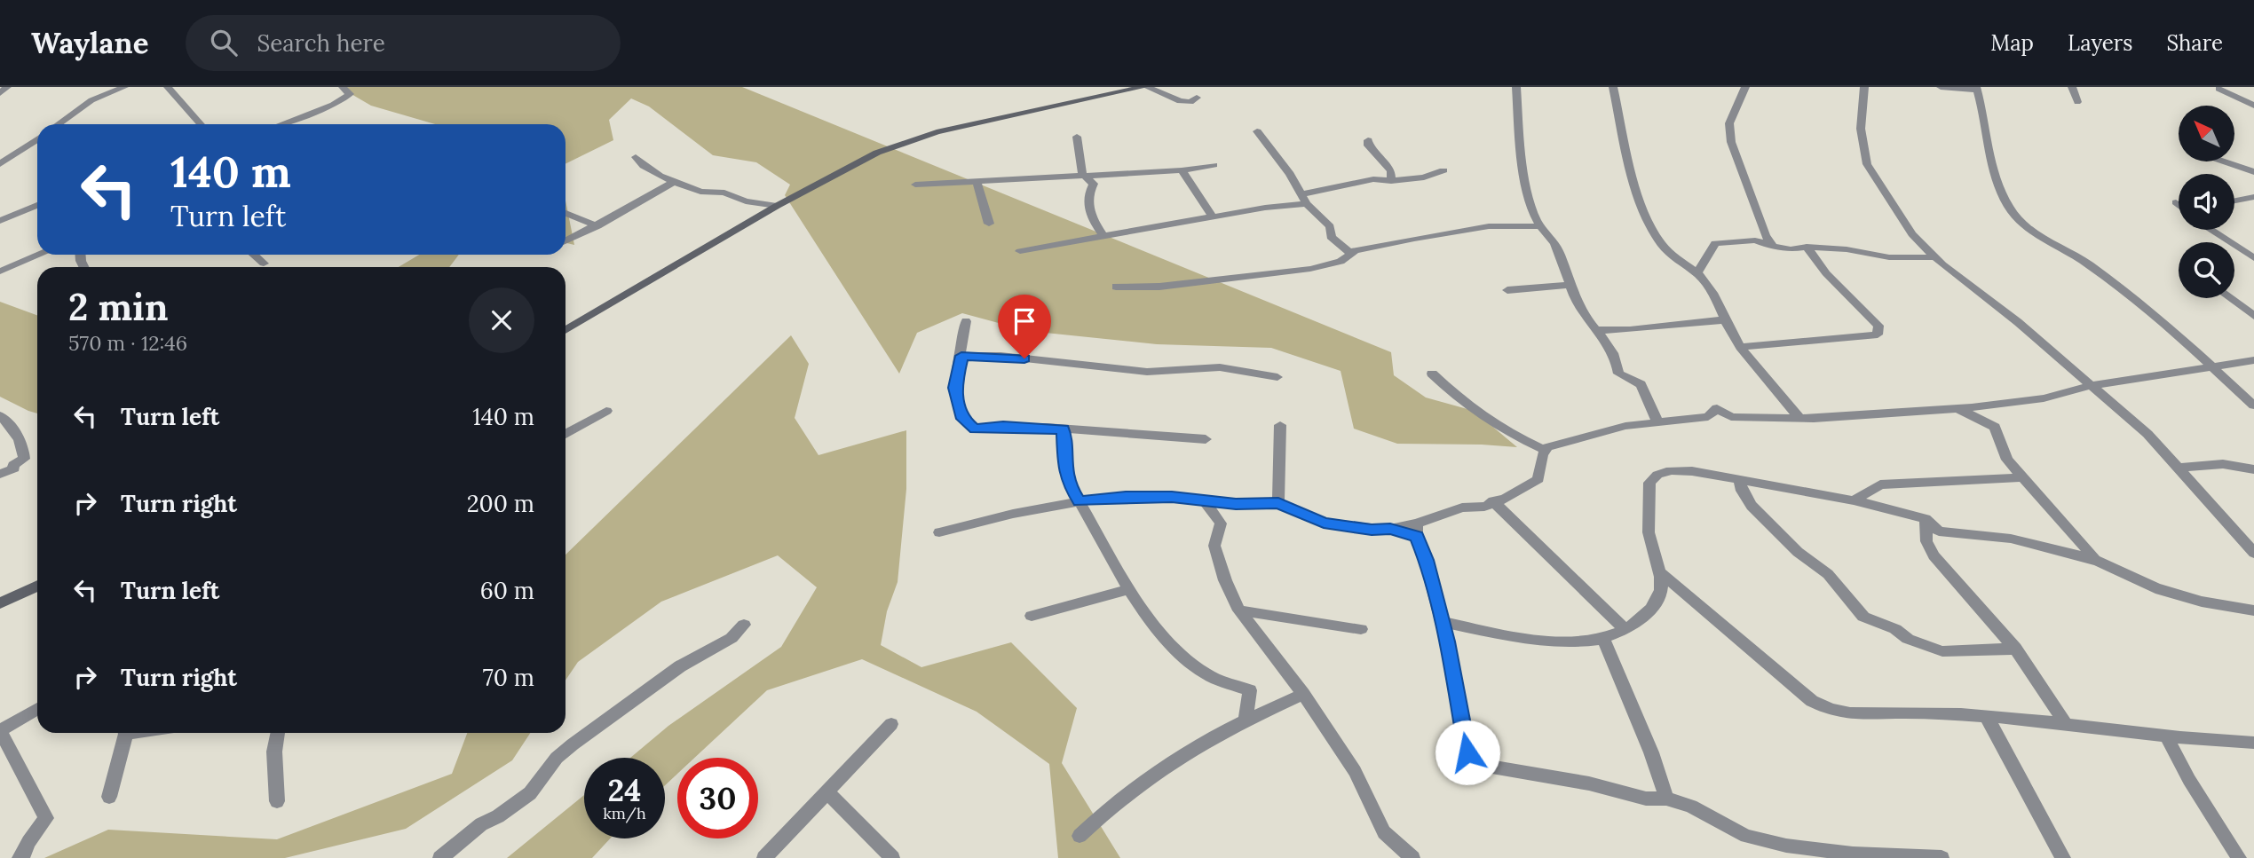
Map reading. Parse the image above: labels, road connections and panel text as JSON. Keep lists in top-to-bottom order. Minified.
{"north":"top left","page":{"header":"Waylane","search":"Search here","nav":["Map","Layers","Share"],"turn":["140 m","Turn left"],"heading":["2 min","570 m · 12:46"],"list":[{"name":"Turn left","value":"140 m"},{"name":"Turn right","value":"200 m"},{"name":"Turn left","value":"60 m"},{"name":"Turn right","value":"70 m"}],"speed":"24 km/h","limit":"30"}}
